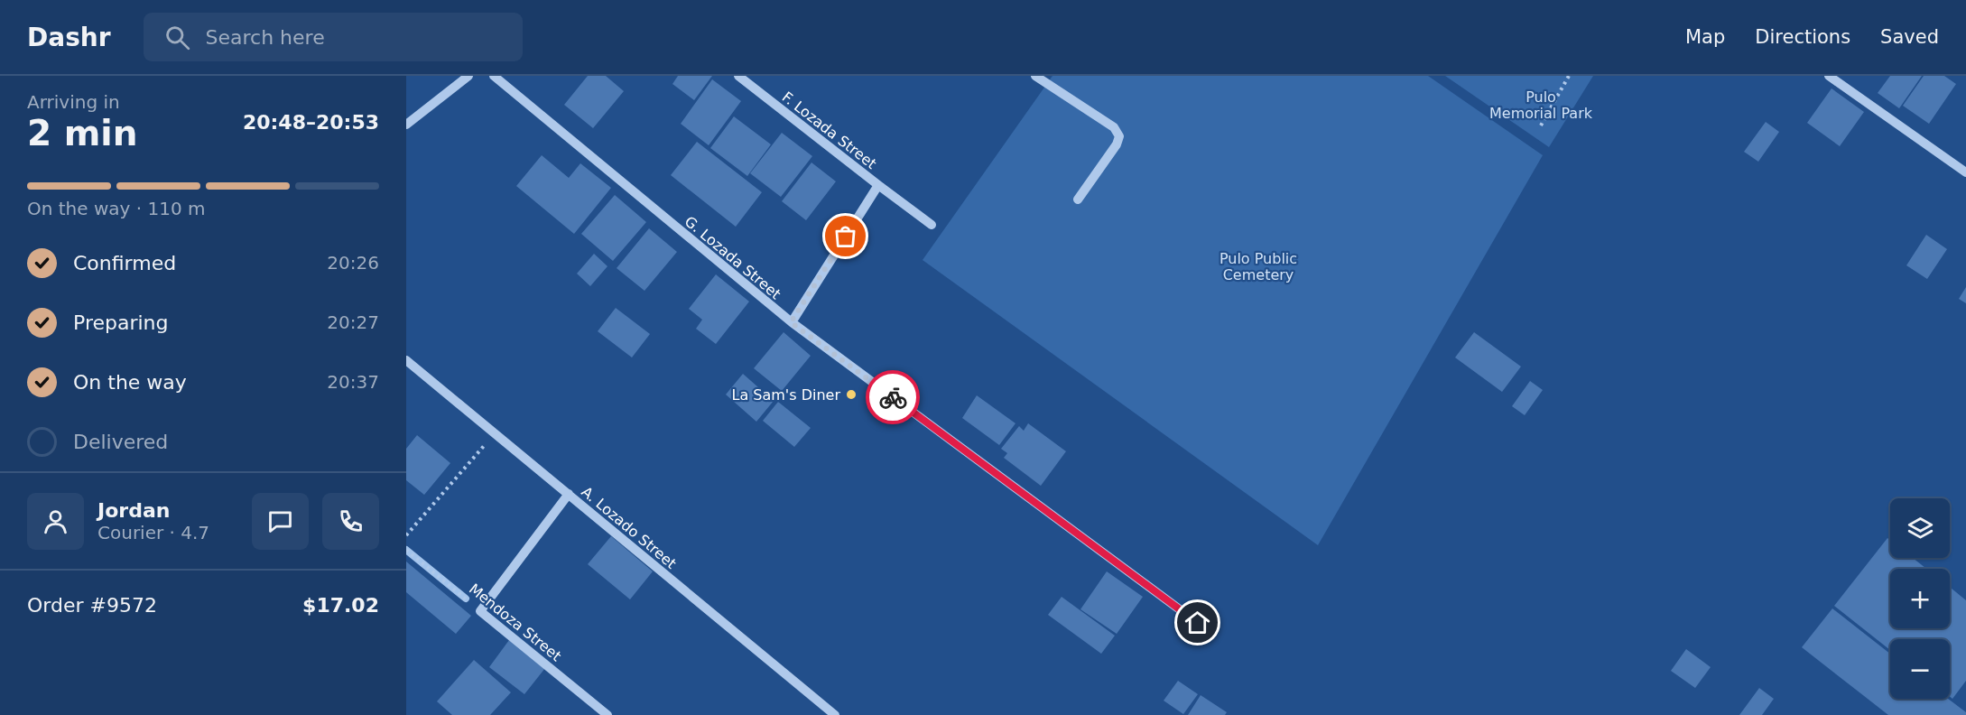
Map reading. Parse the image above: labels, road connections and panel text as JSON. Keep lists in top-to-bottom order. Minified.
{"streets":{"street":["F. Lozada Street","G. Lozada Street","A. Lozado Street","Mendoza Street"]},"crossings":[["F. Lozada Street","G. Lozada Street"]],"parks":["Pulo Memorial Park","Pulo Public Cemetery"],"places":["La Sam's Diner"],"page":{"header":"Dashr","search":"Search here","nav":["Map","Directions","Saved"],"heading":["2 min","Arriving in","20:48–20:53"],"panel":["Jordan","Courier · 4.7","Order #9572","$17.02"],"bar":"On the way · 110 m","list":[["Confirmed","20:26"],["Preparing","20:27"],["On the way","20:37"],"Delivered"],"map_buttons":["+","−"]}}
